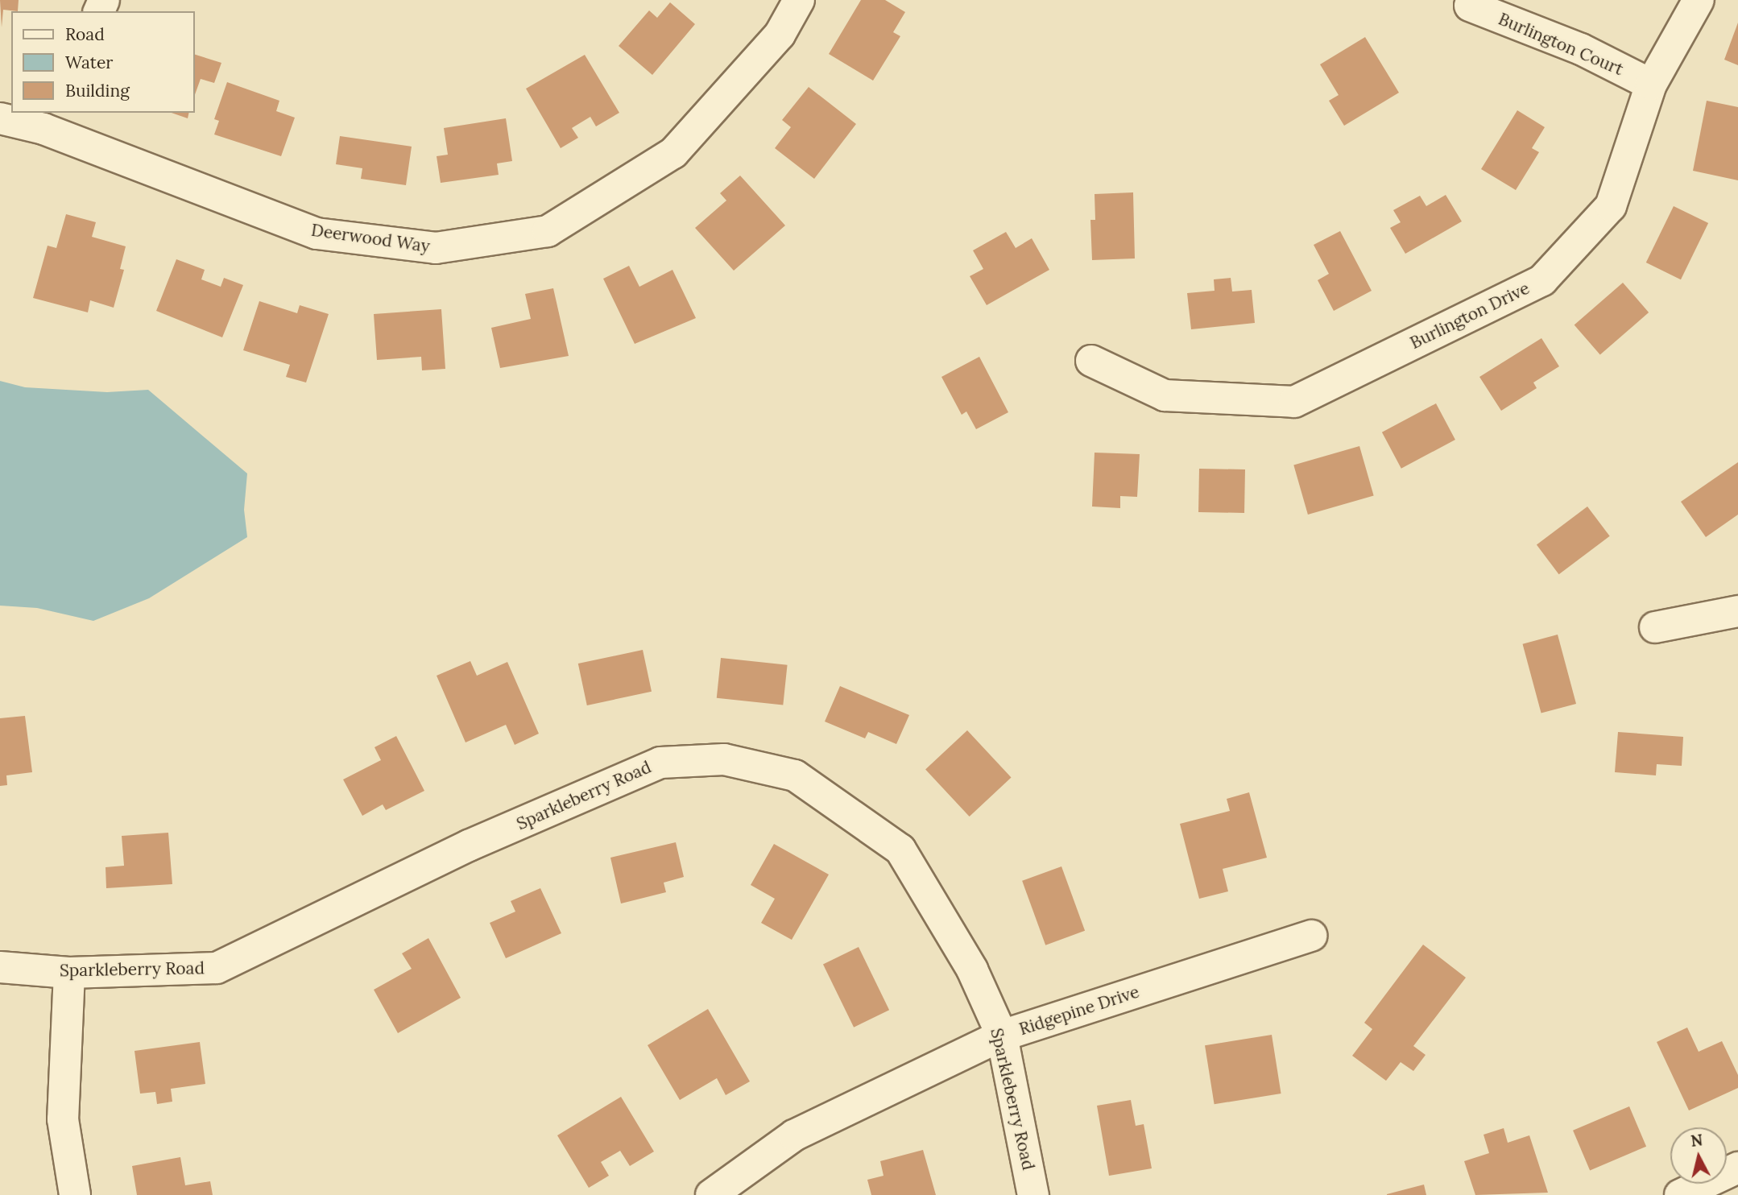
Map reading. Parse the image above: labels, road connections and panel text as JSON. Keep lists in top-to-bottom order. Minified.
{"streets":{"street":["Burlington Court","Deerwood Way","Burlington Drive","Sparkleberry Road","Ridgepine Drive"]},"crossings":[["Burlington Court","Burlington Drive"],["Sparkleberry Road","Ridgepine Drive"]],"legend":["Road","Water","Building"],"north":"top"}
